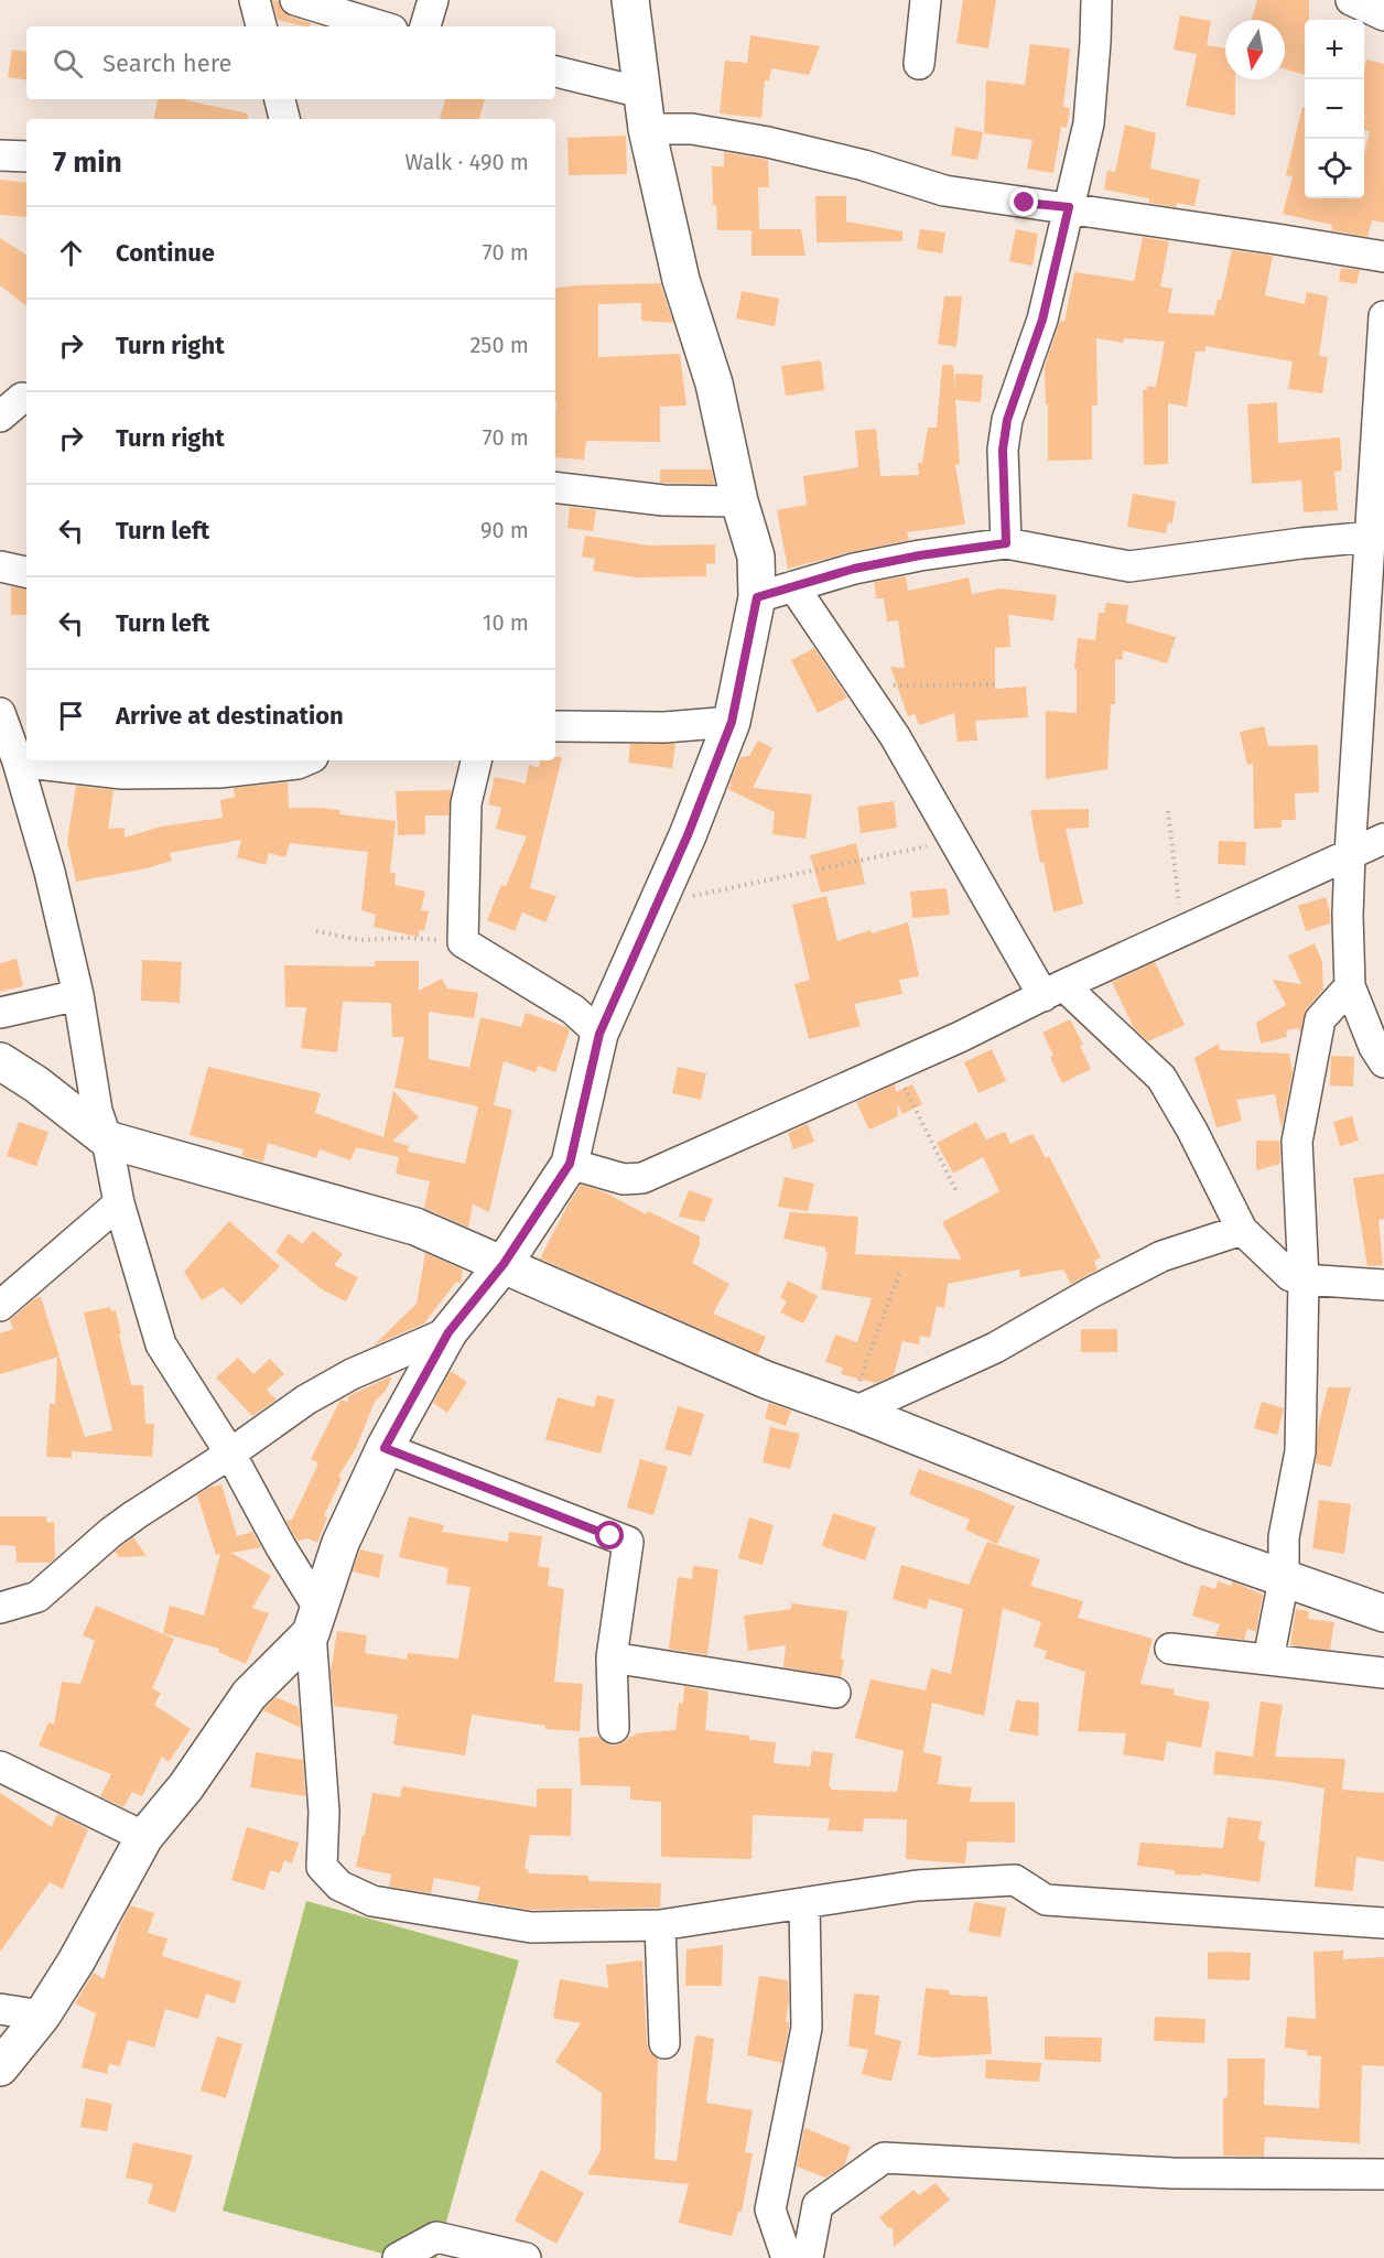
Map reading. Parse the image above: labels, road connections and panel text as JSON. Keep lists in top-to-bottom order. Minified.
{"north":"bottom","page":{"map_buttons":["+","−"],"search":"Search here","heading":["7 min","Walk · 490 m"],"list":[["Continue","70 m"],["Turn right","250 m"],["Turn right","70 m"],["Turn left","90 m"],["Turn left","10 m"],"Arrive at destination"]}}
